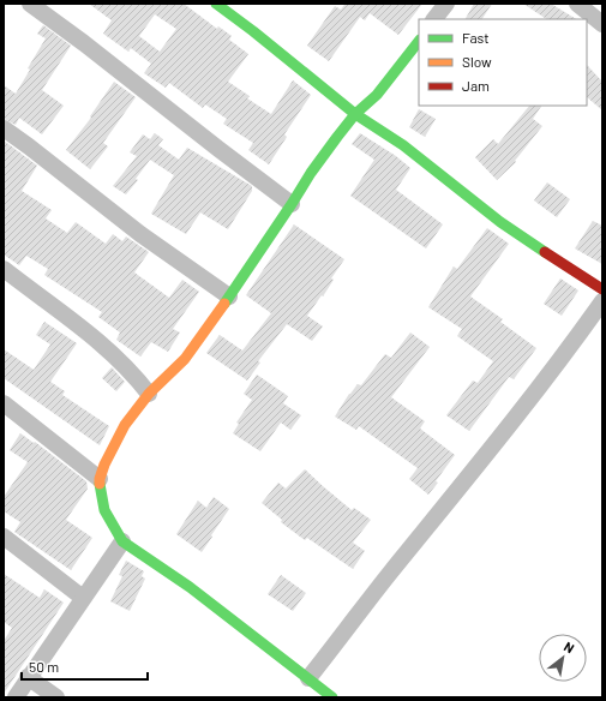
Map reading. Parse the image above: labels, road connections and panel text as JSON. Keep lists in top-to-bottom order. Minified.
{"legend":["Fast","Slow","Jam"],"scale_bar":"50 m","north":"top right"}
